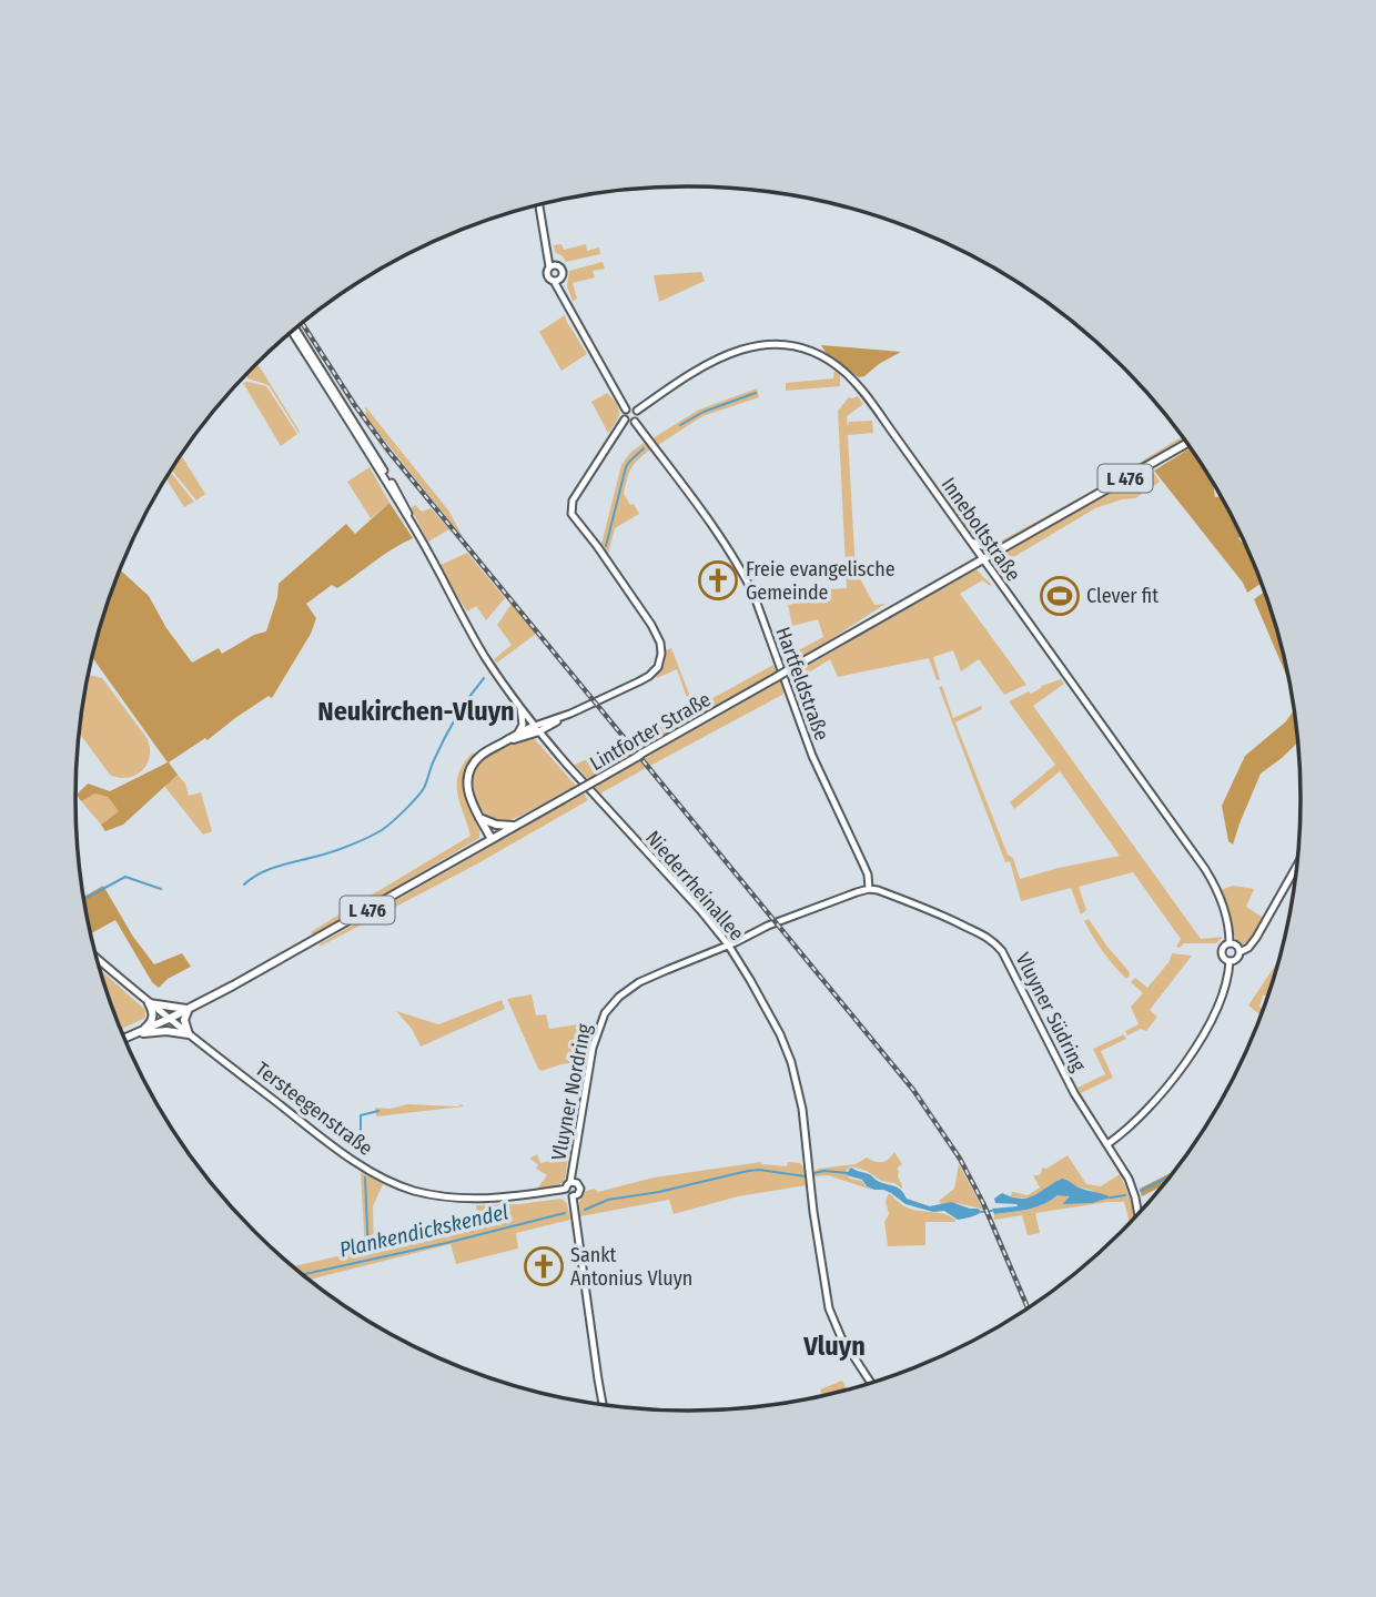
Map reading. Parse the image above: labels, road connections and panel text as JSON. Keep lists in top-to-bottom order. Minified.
{"streets":{"main road":["L 476","Lintforter Straße"],"street":["Inneboltstraße","Hartfeldstraße","Niederrheinallee","Vluyner Südring","Vluyner Nordring","Tersteegenstraße"]},"crossings":[["Inneboltstraße","Hartfeldstraße"],["Inneboltstraße","Lintforter Straße"],["Hartfeldstraße","Vluyner Südring"],["Lintforter Straße","Tersteegenstraße"],["Niederrheinallee","Vluyner Nordring"],["Vluyner Nordring","Tersteegenstraße"]],"districts":["Neukirchen-Vluyn","Vluyn"],"water":["Plankendickskendel"],"places":{"church":["Freie evangelische Gemeinde","Sankt Antonius Vluyn"],"sports":["Clever fit"]}}
